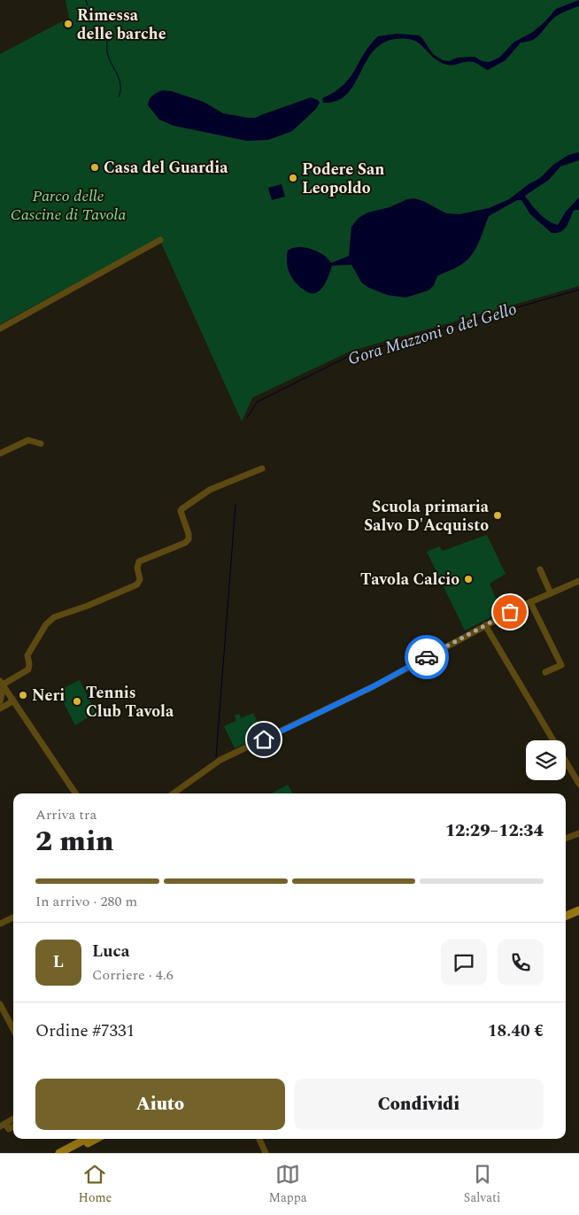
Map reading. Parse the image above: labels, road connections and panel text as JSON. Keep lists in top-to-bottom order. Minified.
{"water":["Gora Mazzoni o del Gello"],"parks":["Parco delle Cascine di Tavola"],"places":["Rimessa delle barche","Casa del Guardia","Podere San Leopoldo","Scuola primaria Salvo D'Acquisto","Tavola Calcio","Neri","Tennis Club Tavola"],"page":{"heading":["2 min","Arriva tra","12:29–12:34"],"panel":["Luca","Corriere · 4.6","Ordine #7331","18.40 €"],"bar":"In arrivo · 280 m","round":"L","buttons":["Aiuto","Condividi"],"tabs":["Home","Mappa","Salvati"]}}
